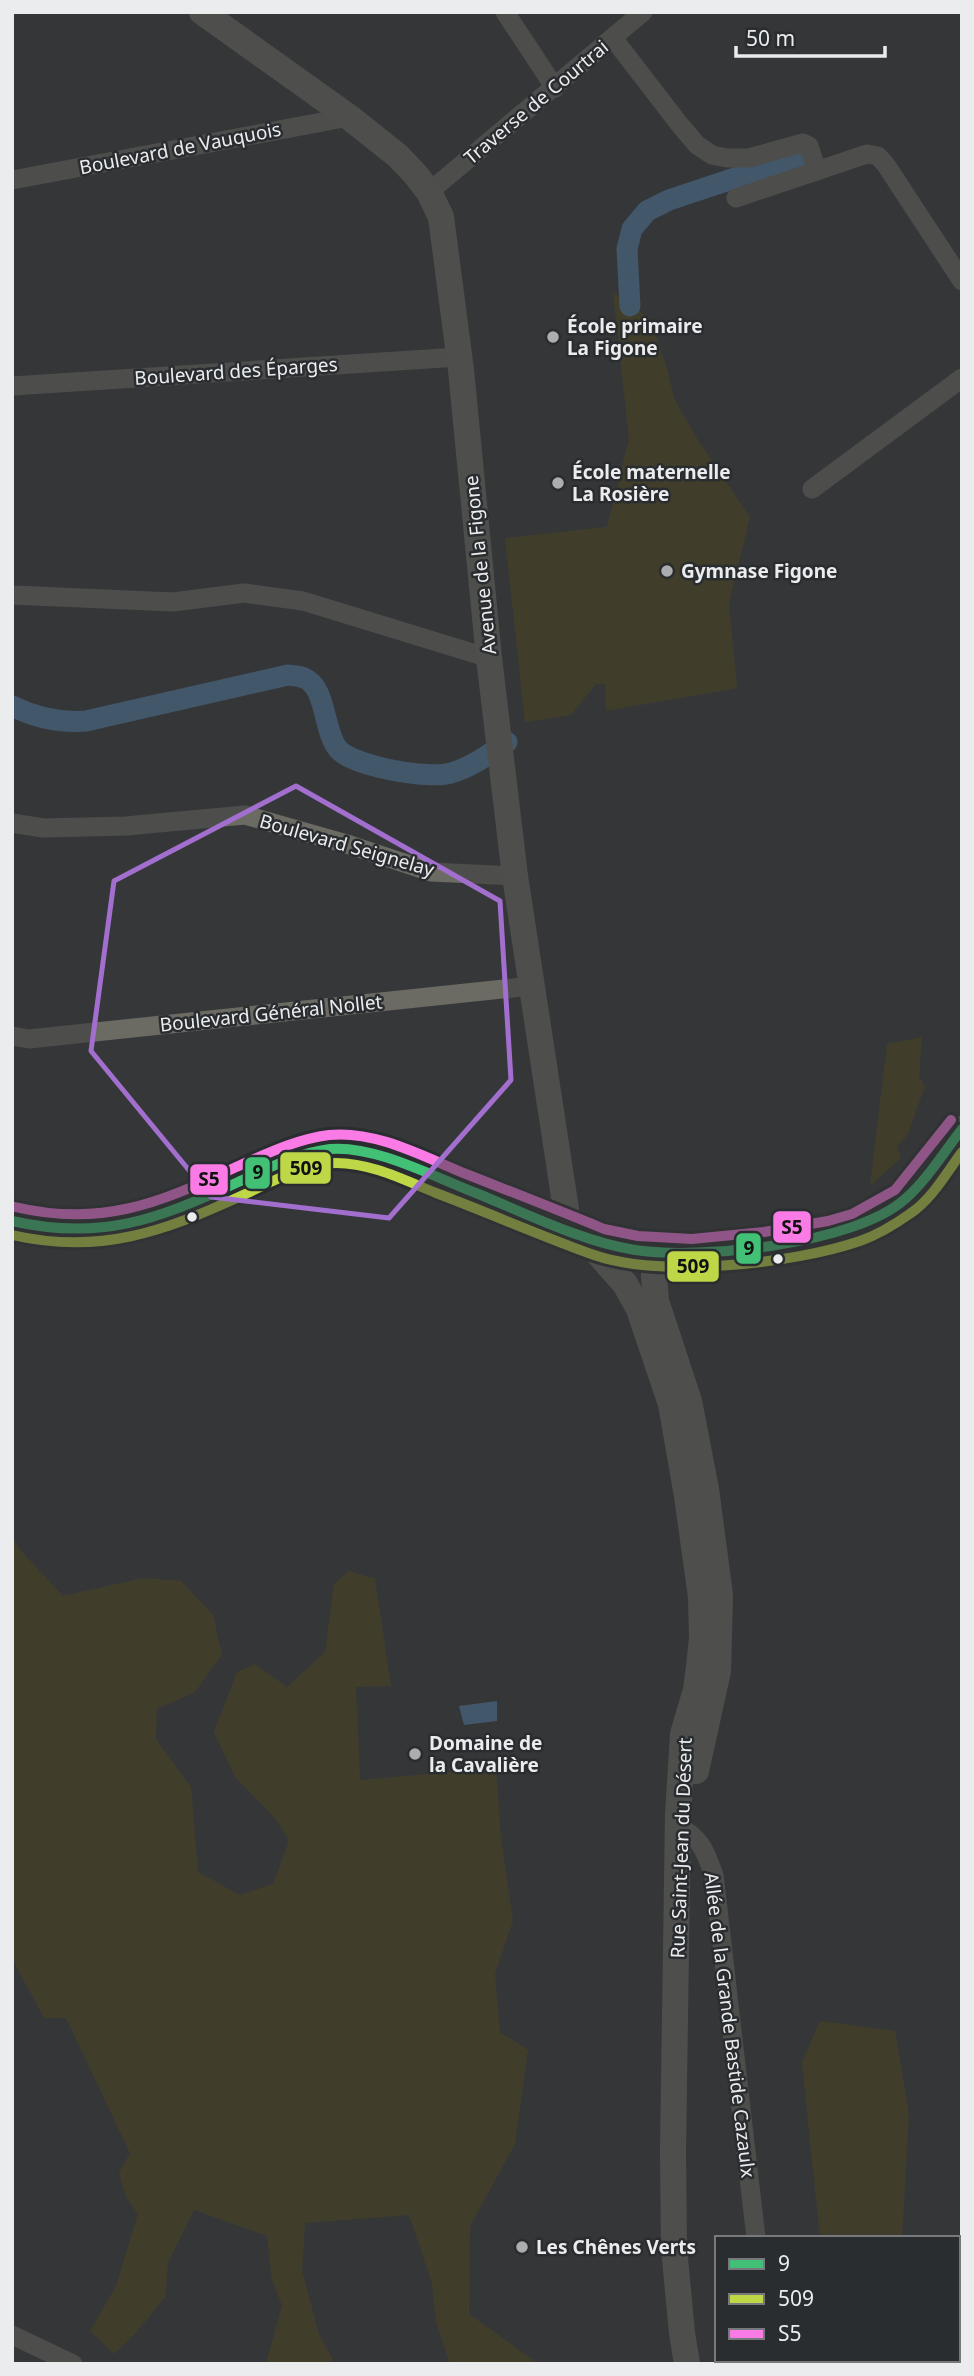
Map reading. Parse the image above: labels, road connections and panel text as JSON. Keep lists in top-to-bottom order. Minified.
{"streets":{"street":["Traverse de Courtrai","Boulevard de Vauquois","Boulevard des Éparges","Avenue de la Figone","Boulevard Seignelay","Boulevard Général Nollet","Rue Saint-Jean du Désert","Allée de la Grande Bastide Cazaulx"]},"crossings":[["Traverse de Courtrai","Avenue de la Figone"],["Boulevard de Vauquois","Avenue de la Figone"],["Boulevard des Éparges","Avenue de la Figone"],["Avenue de la Figone","Boulevard Seignelay"],["Avenue de la Figone","Boulevard Général Nollet"],["Avenue de la Figone","Rue Saint-Jean du Désert"],["Rue Saint-Jean du Désert","Allée de la Grande Bastide Cazaulx"]],"places":["École primaire La Figone","École maternelle La Rosière","Gymnase Figone","Domaine de la Cavalière","Les Chênes Verts"],"lines":["transit line S5","transit line 9","transit line 509"],"legend":["9","509","S5"],"scale_bar":"50 m"}
